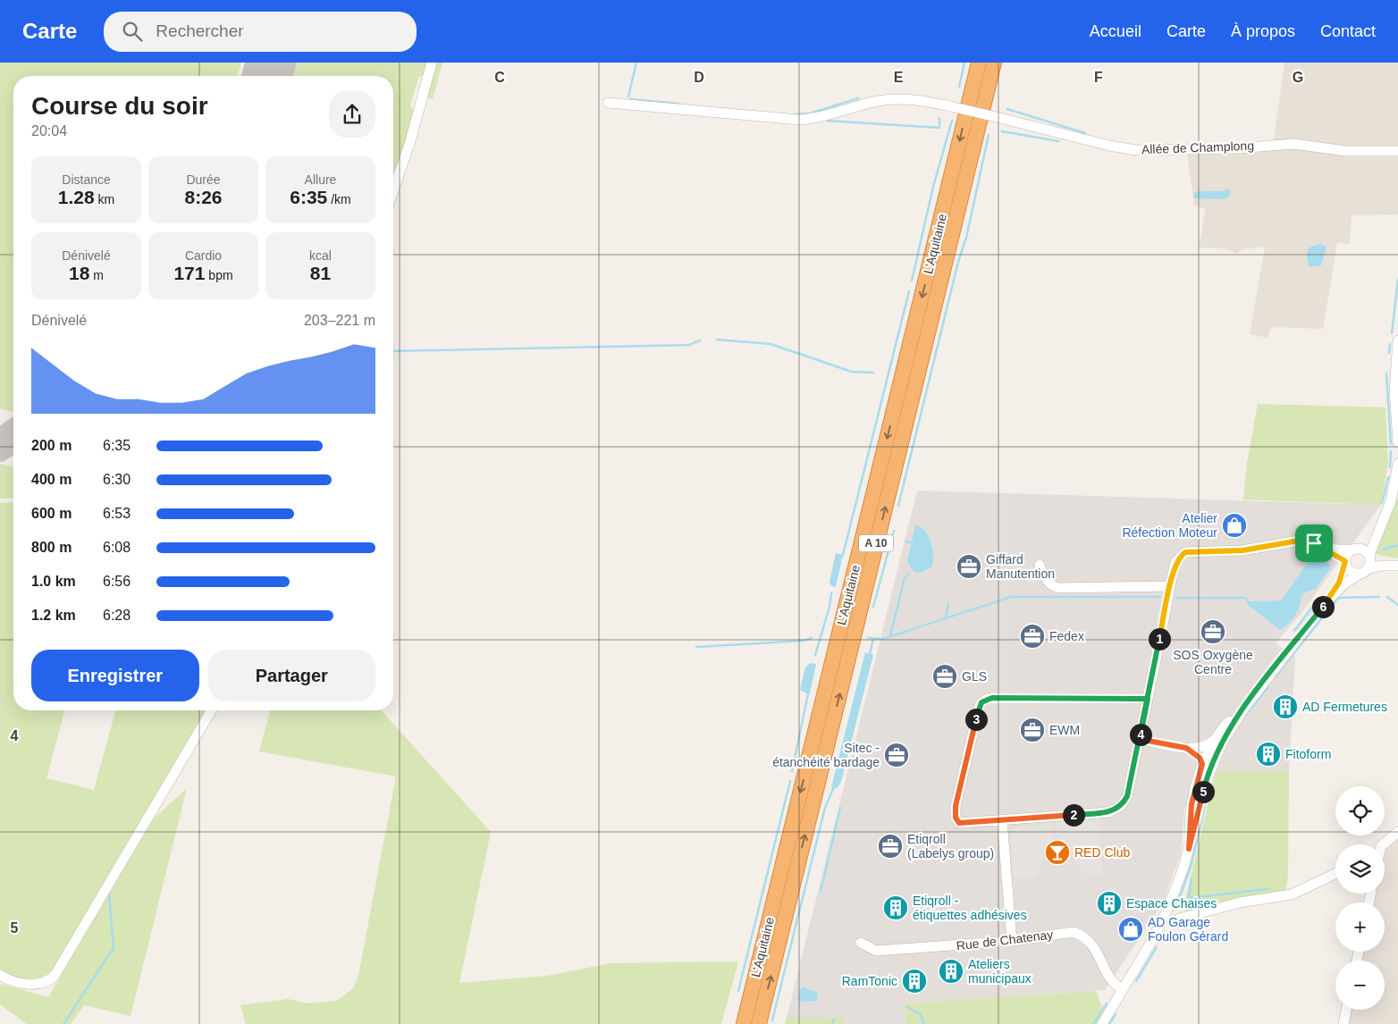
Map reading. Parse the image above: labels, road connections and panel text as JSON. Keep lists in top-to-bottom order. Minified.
{"streets":{"highway":["L'Aquitaine","A 10"],"street":["Allée de Champlong","Rue de Chatenay"]},"places":{"shop":["Atelier Réfection Moteur","AD Garage Foulon Gérard"],"office":["Giffard Manutention","SOS Oxygène Centre","Fedex","GLS","EWM","Sitec - étanchéité bardage","Etiqroll (Labelys group)"],"building":["AD Fermetures","Fitoform","Espace Chaises","Etiqroll - étiquettes adhésives","Ateliers municipaux","RamTonic"],"bar":["RED Club"]},"page":{"header":"Carte","search":"Rechercher","nav":["Accueil","Carte","À propos","Contact"],"heading":["Course du soir","20:04"],"stats":[["Distance","1.28 km"],["Durée","8:26"],["Allure","6:35 /km"],["Dénivelé","18 m"],["Cardio","171 bpm"],["kcal","81"]],"chart":["Dénivelé","203–221 m"],"list":[{"name":"200 m","note":"6:35"},{"name":"400 m","note":"6:30"},{"name":"600 m","note":"6:53"},{"name":"800 m","note":"6:08"},{"name":"1.0 km","note":"6:56"},{"name":"1.2 km","note":"6:28"}],"pins":["6","1","3","4","5","2"],"buttons":["Enregistrer","Partager"],"map_buttons":["+","−"]},"grid":{"columns":["C","D","E","F","G"],"rows":["4","5"]}}
